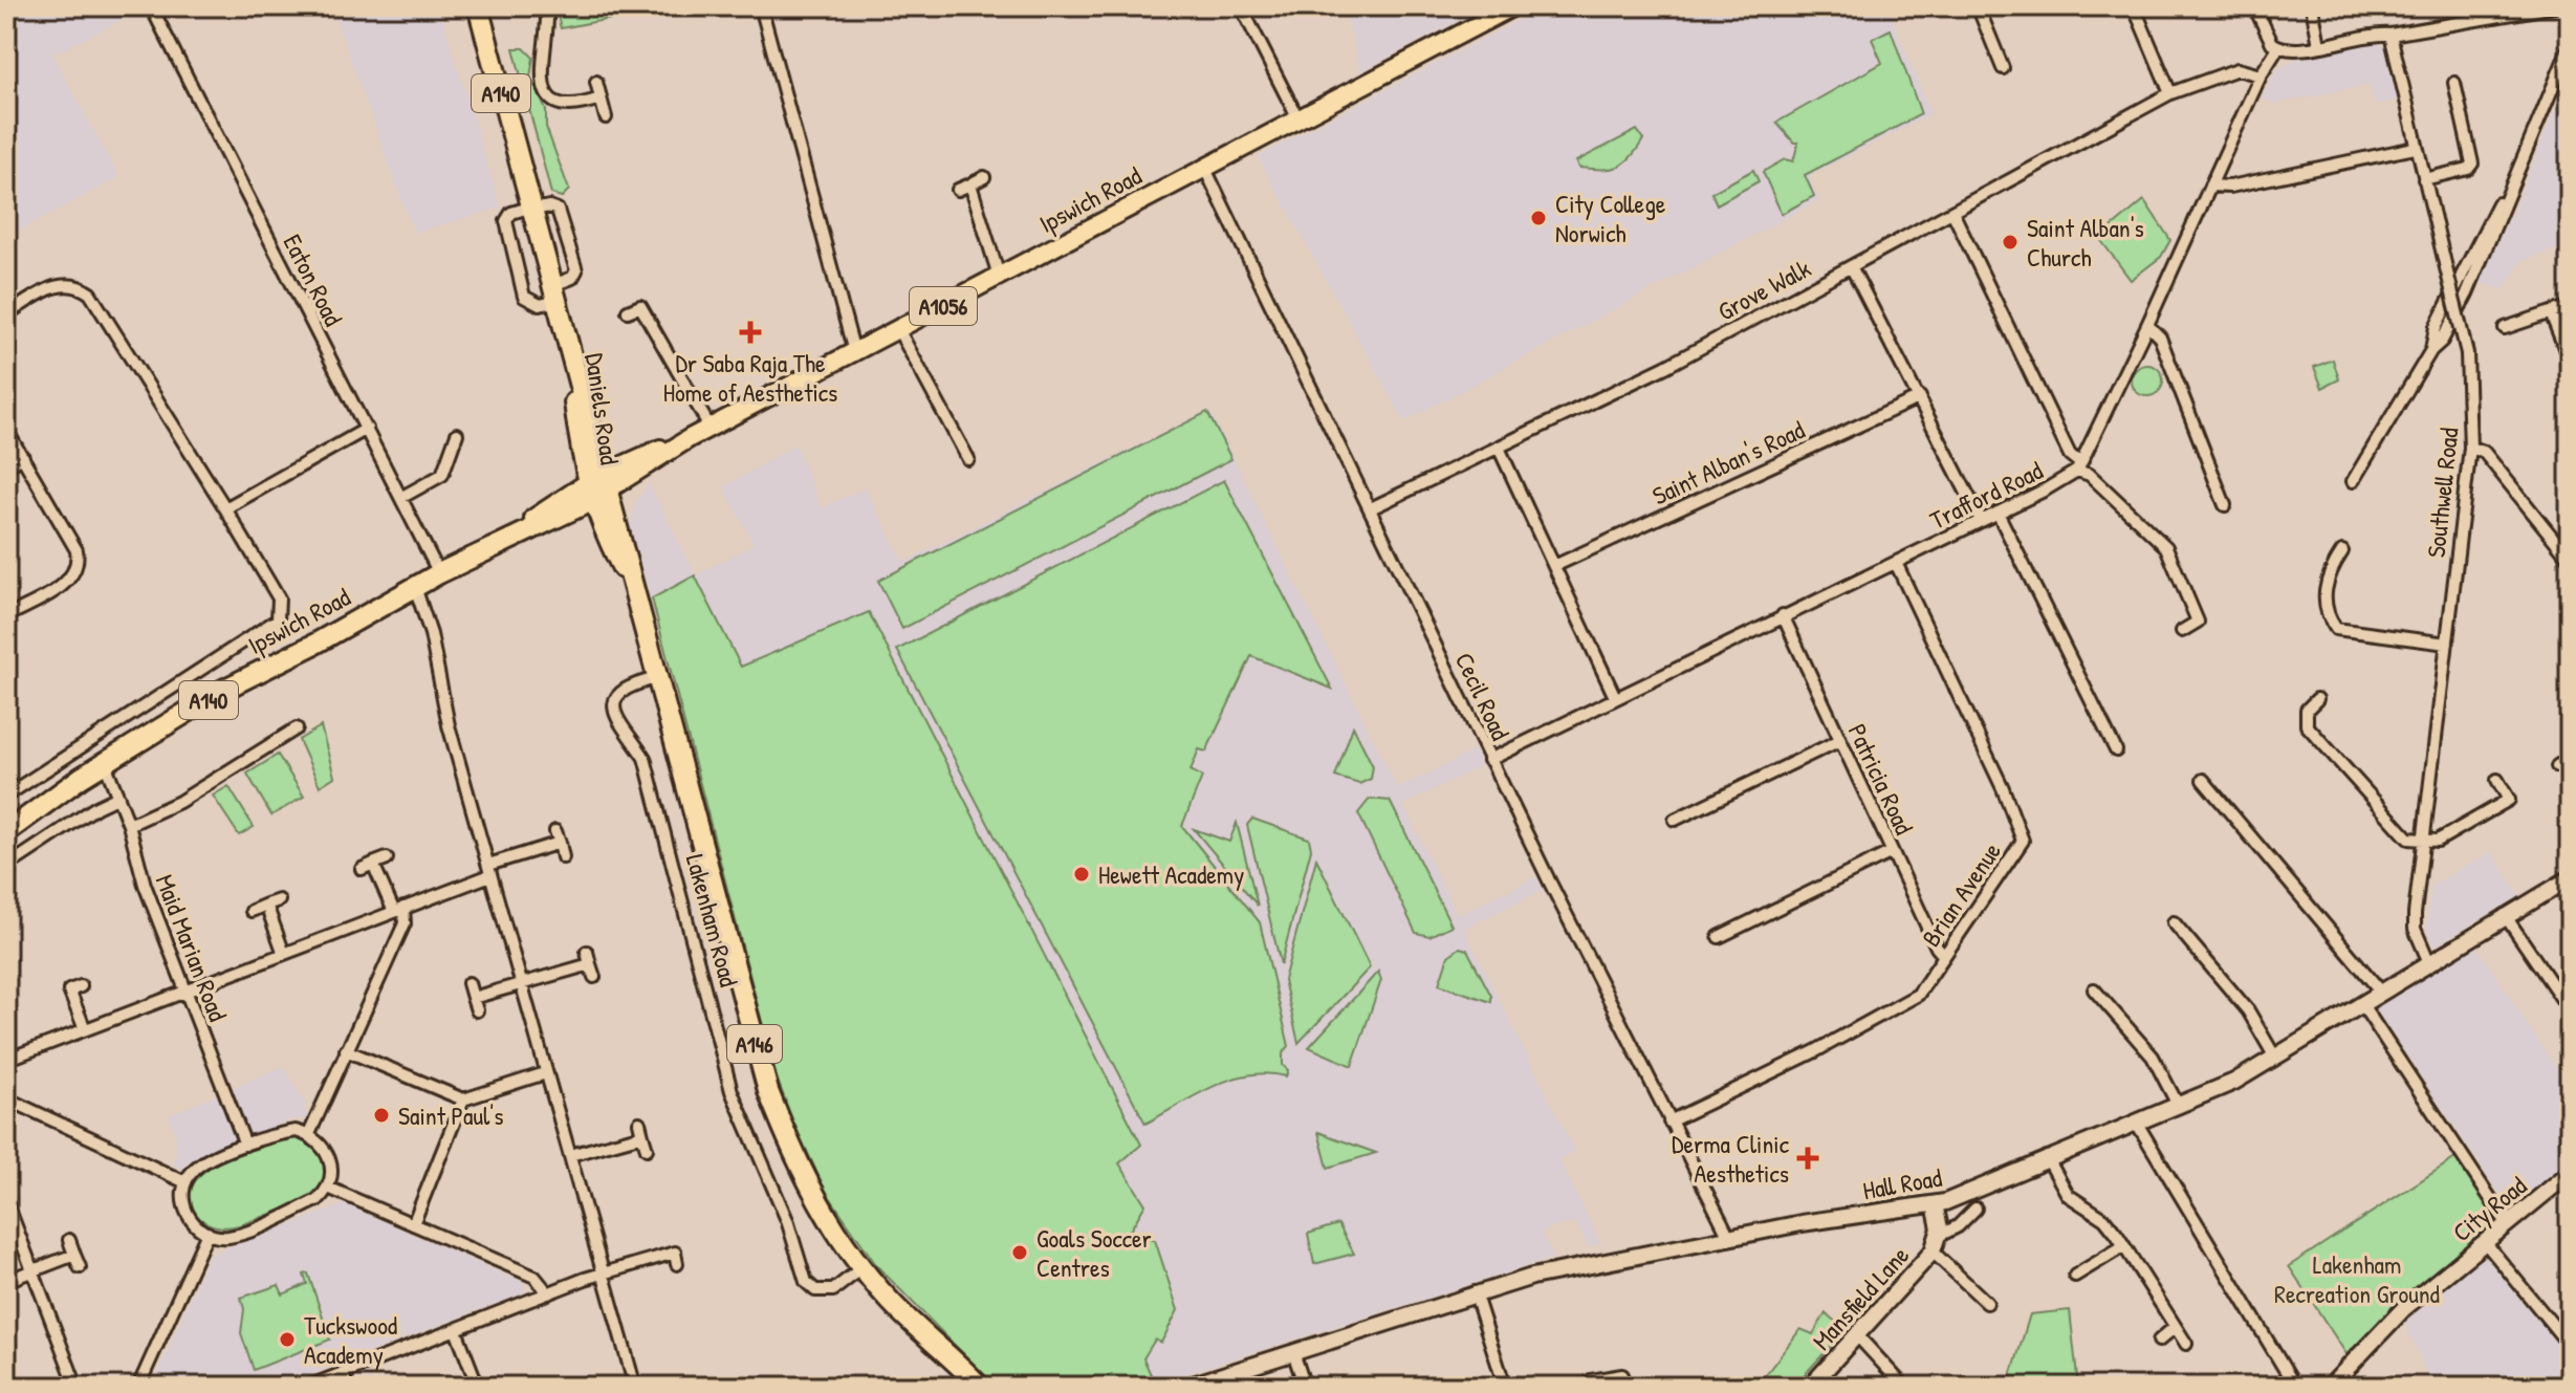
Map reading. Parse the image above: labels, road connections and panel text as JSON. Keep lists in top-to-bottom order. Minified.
{"streets":{"highway":["A140","Ipswich Road","Daniels Road","Lakenham Road","A146"],"main road":["A1056"],"street":["Eaton Road","Grove Walk","Saint Alban's Road","Southwell Road","Trafford Road","Cecil Road","Patricia Road","Brian Avenue","Maid Marian Road","Hall Road","City Road","Mansfield Lane"]},"crossings":[["Ipswich Road","Eaton Road"],["Ipswich Road","Daniels Road"],["Ipswich Road","Cecil Road"],["Ipswich Road","Lakenham Road"],["Ipswich Road","Maid Marian Road"],["Grove Walk","Cecil Road"],["Daniels Road","Lakenham Road"],["Southwell Road","Hall Road"],["Trafford Road","Cecil Road"],["Trafford Road","Patricia Road"],["Trafford Road","Brian Avenue"],["Cecil Road","Brian Avenue"],["Cecil Road","Hall Road"],["Patricia Road","Brian Avenue"],["Hall Road","Mansfield Lane"]],"parks":["Lakenham Recreation Ground"],"places":{"other":["City College Norwich","Saint Alban's Church","Hewett Academy","Saint Paul's","Goals Soccer Centres","Tuckswood Academy"],"health":["Dr Saba Raja The Home of Aesthetics","Derma Clinic Aesthetics"]}}
